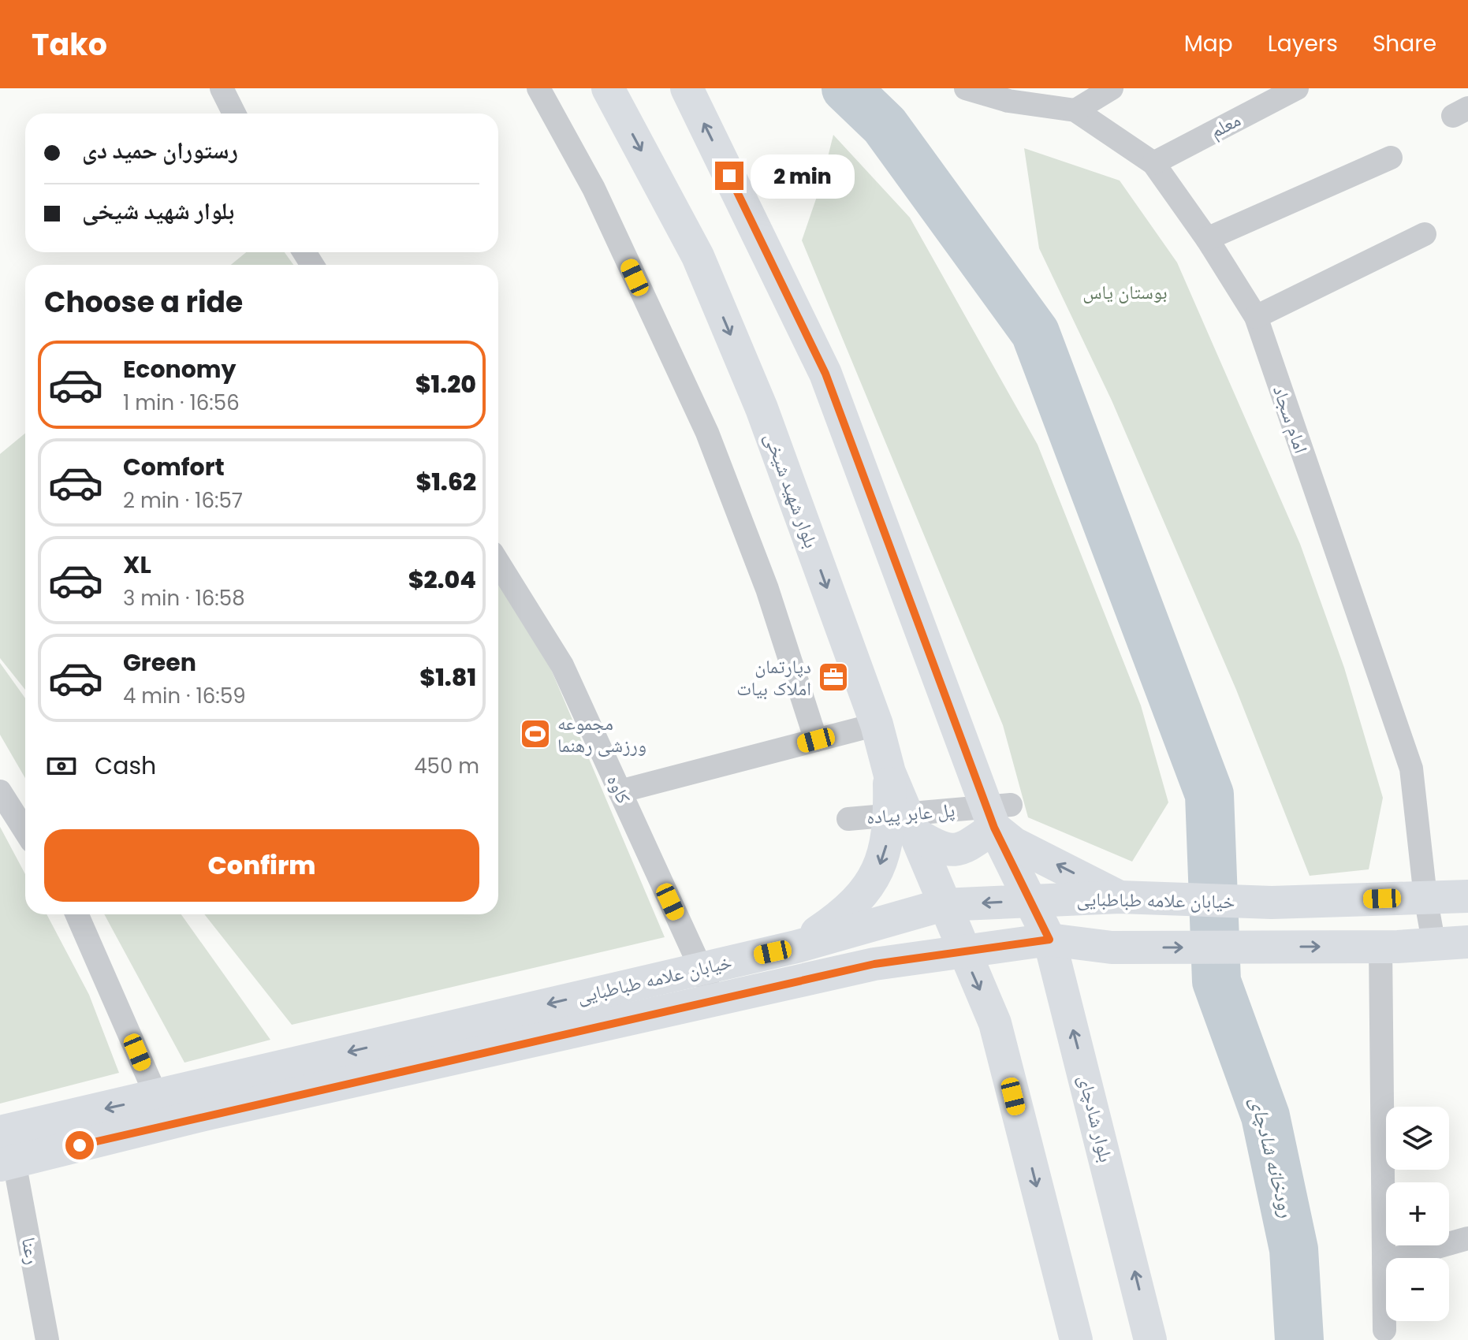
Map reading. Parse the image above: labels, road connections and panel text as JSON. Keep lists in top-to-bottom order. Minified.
{"streets":{"main road":["بلوار شهید شیخی","خیابان علامه طباطبایی","بلوار شادچای"],"street":["معلم","امام سجاد","کاوه","پل عابر پیاده","رعنا"]},"crossings":[["معلم","امام سجاد"],["امام سجاد","خیابان علامه طباطبایی"],["بلوار شهید شیخی","خیابان علامه طباطبایی"],["کاوه","خیابان علامه طباطبایی"],["خیابان علامه طباطبایی","بلوار شادچای"],["خیابان علامه طباطبایی","رعنا"]],"water":["رودخانه شادچای"],"parks":["بوستان یاس"],"places":{"office":["دپارتمان املاک بیات"],"sports":["مجموعه ورزشی رهنما"]},"page":{"header":"Tako","nav":["Map","Layers","Share"],"banner":["رستوران حمید دی","بلوار شهید شیخی"],"bubble":"2 min","heading":"Choose a ride","list":[{"name":"Economy","note":"1 min · 16:56","value":"$1.20"},{"name":"Comfort","note":"2 min · 16:57","value":"$1.62"},{"name":"XL","note":"3 min · 16:58","value":"$2.04"},{"name":"Green","note":"4 min · 16:59","value":"$1.81"}],"pay":["Cash","450 m"],"buttons":"Confirm","map_buttons":["+","−"]}}
